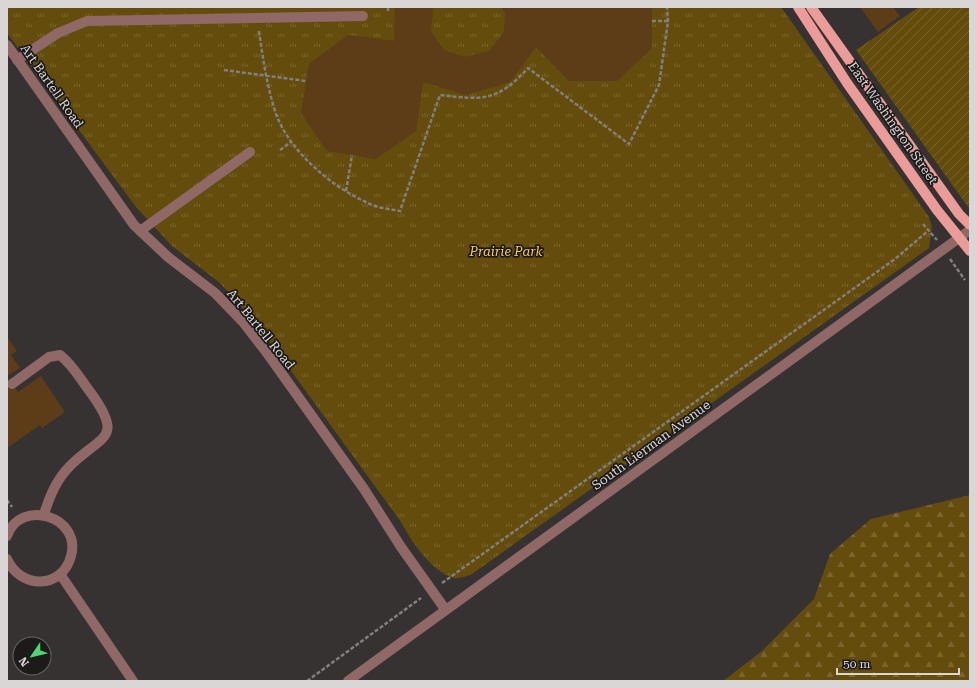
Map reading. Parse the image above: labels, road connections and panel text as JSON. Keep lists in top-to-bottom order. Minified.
{"streets":{"main road":["East Washington Street"],"street":["Art Bartell Road","South Lierman Avenue"]},"crossings":[["Art Bartell Road","South Lierman Avenue"],["East Washington Street","South Lierman Avenue"]],"parks":["Prairie Park"],"scale_bar":"50 m","north":"bottom left"}
